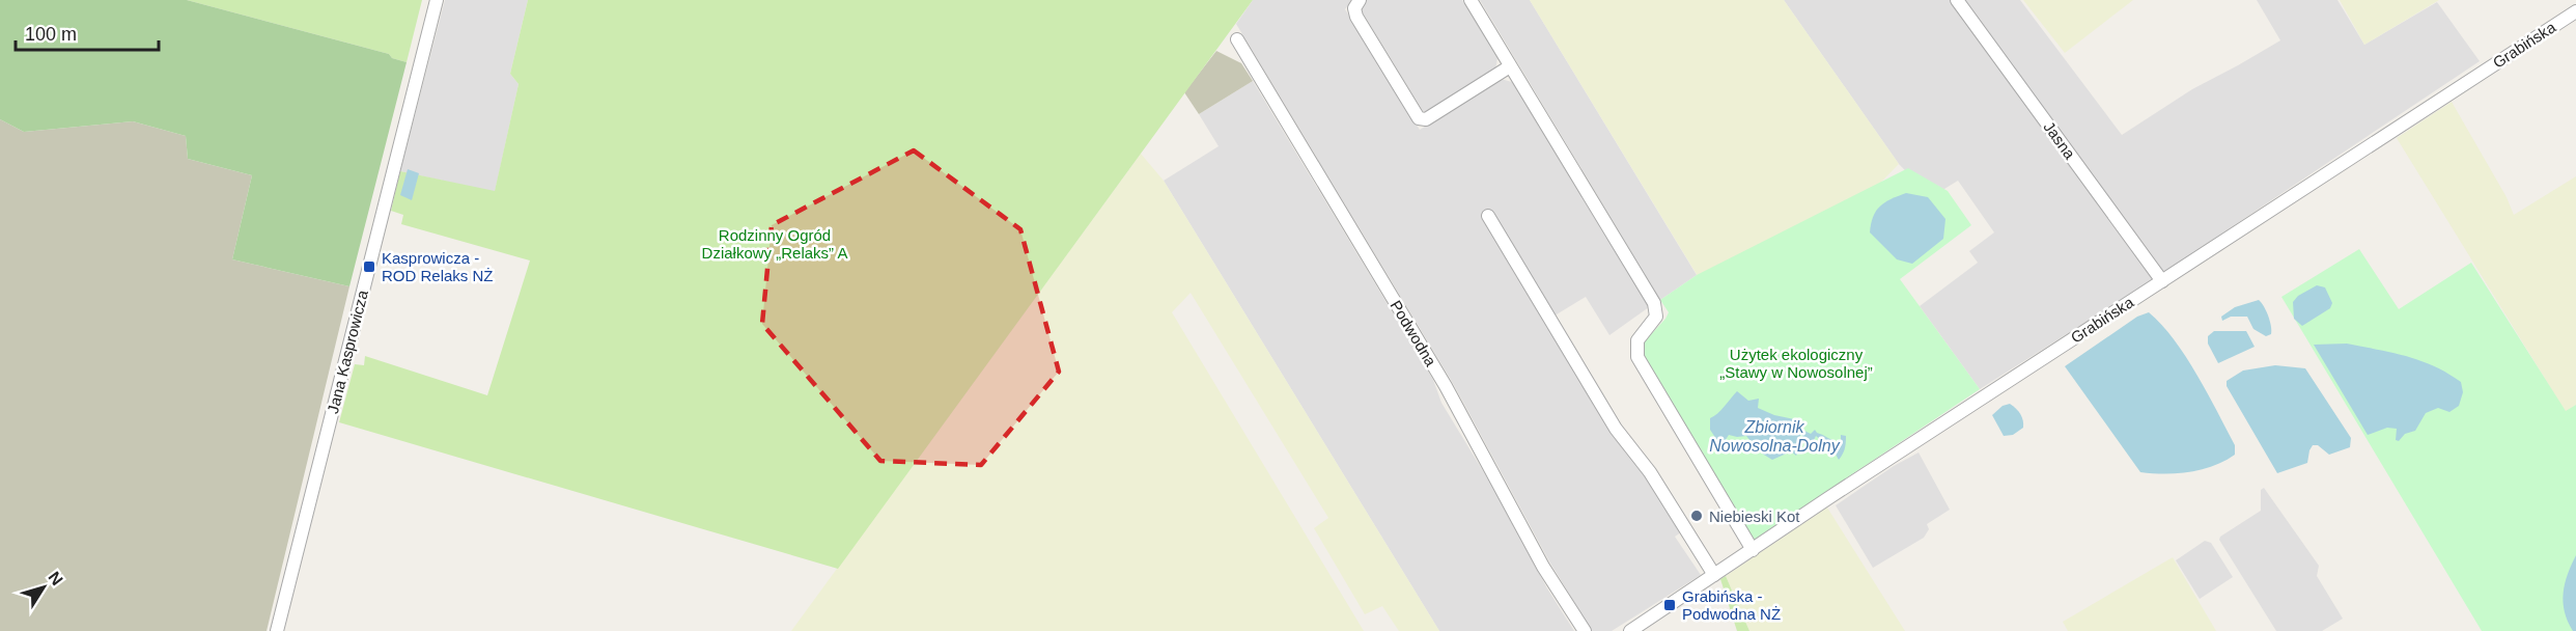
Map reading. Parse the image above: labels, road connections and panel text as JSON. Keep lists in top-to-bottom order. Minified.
{"streets":{"street":["Grabińska","Jasna","Podwodna","Jana Kasprowicza"]},"crossings":[["Grabińska","Jasna"]],"water":["Zbiornik Nowosolna-Dolny"],"parks":["Rodzinny Ogród Działkowy „Relaks” A","Użytek ekologiczny „Stawy w Nowosolnej”"],"places":{"transit":["Kasprowicza - ROD Relaks NŻ","Grabińska - Podwodna NŻ"],"other":["Niebieski Kot"]},"scale_bar":"100 m","north":"top right"}
